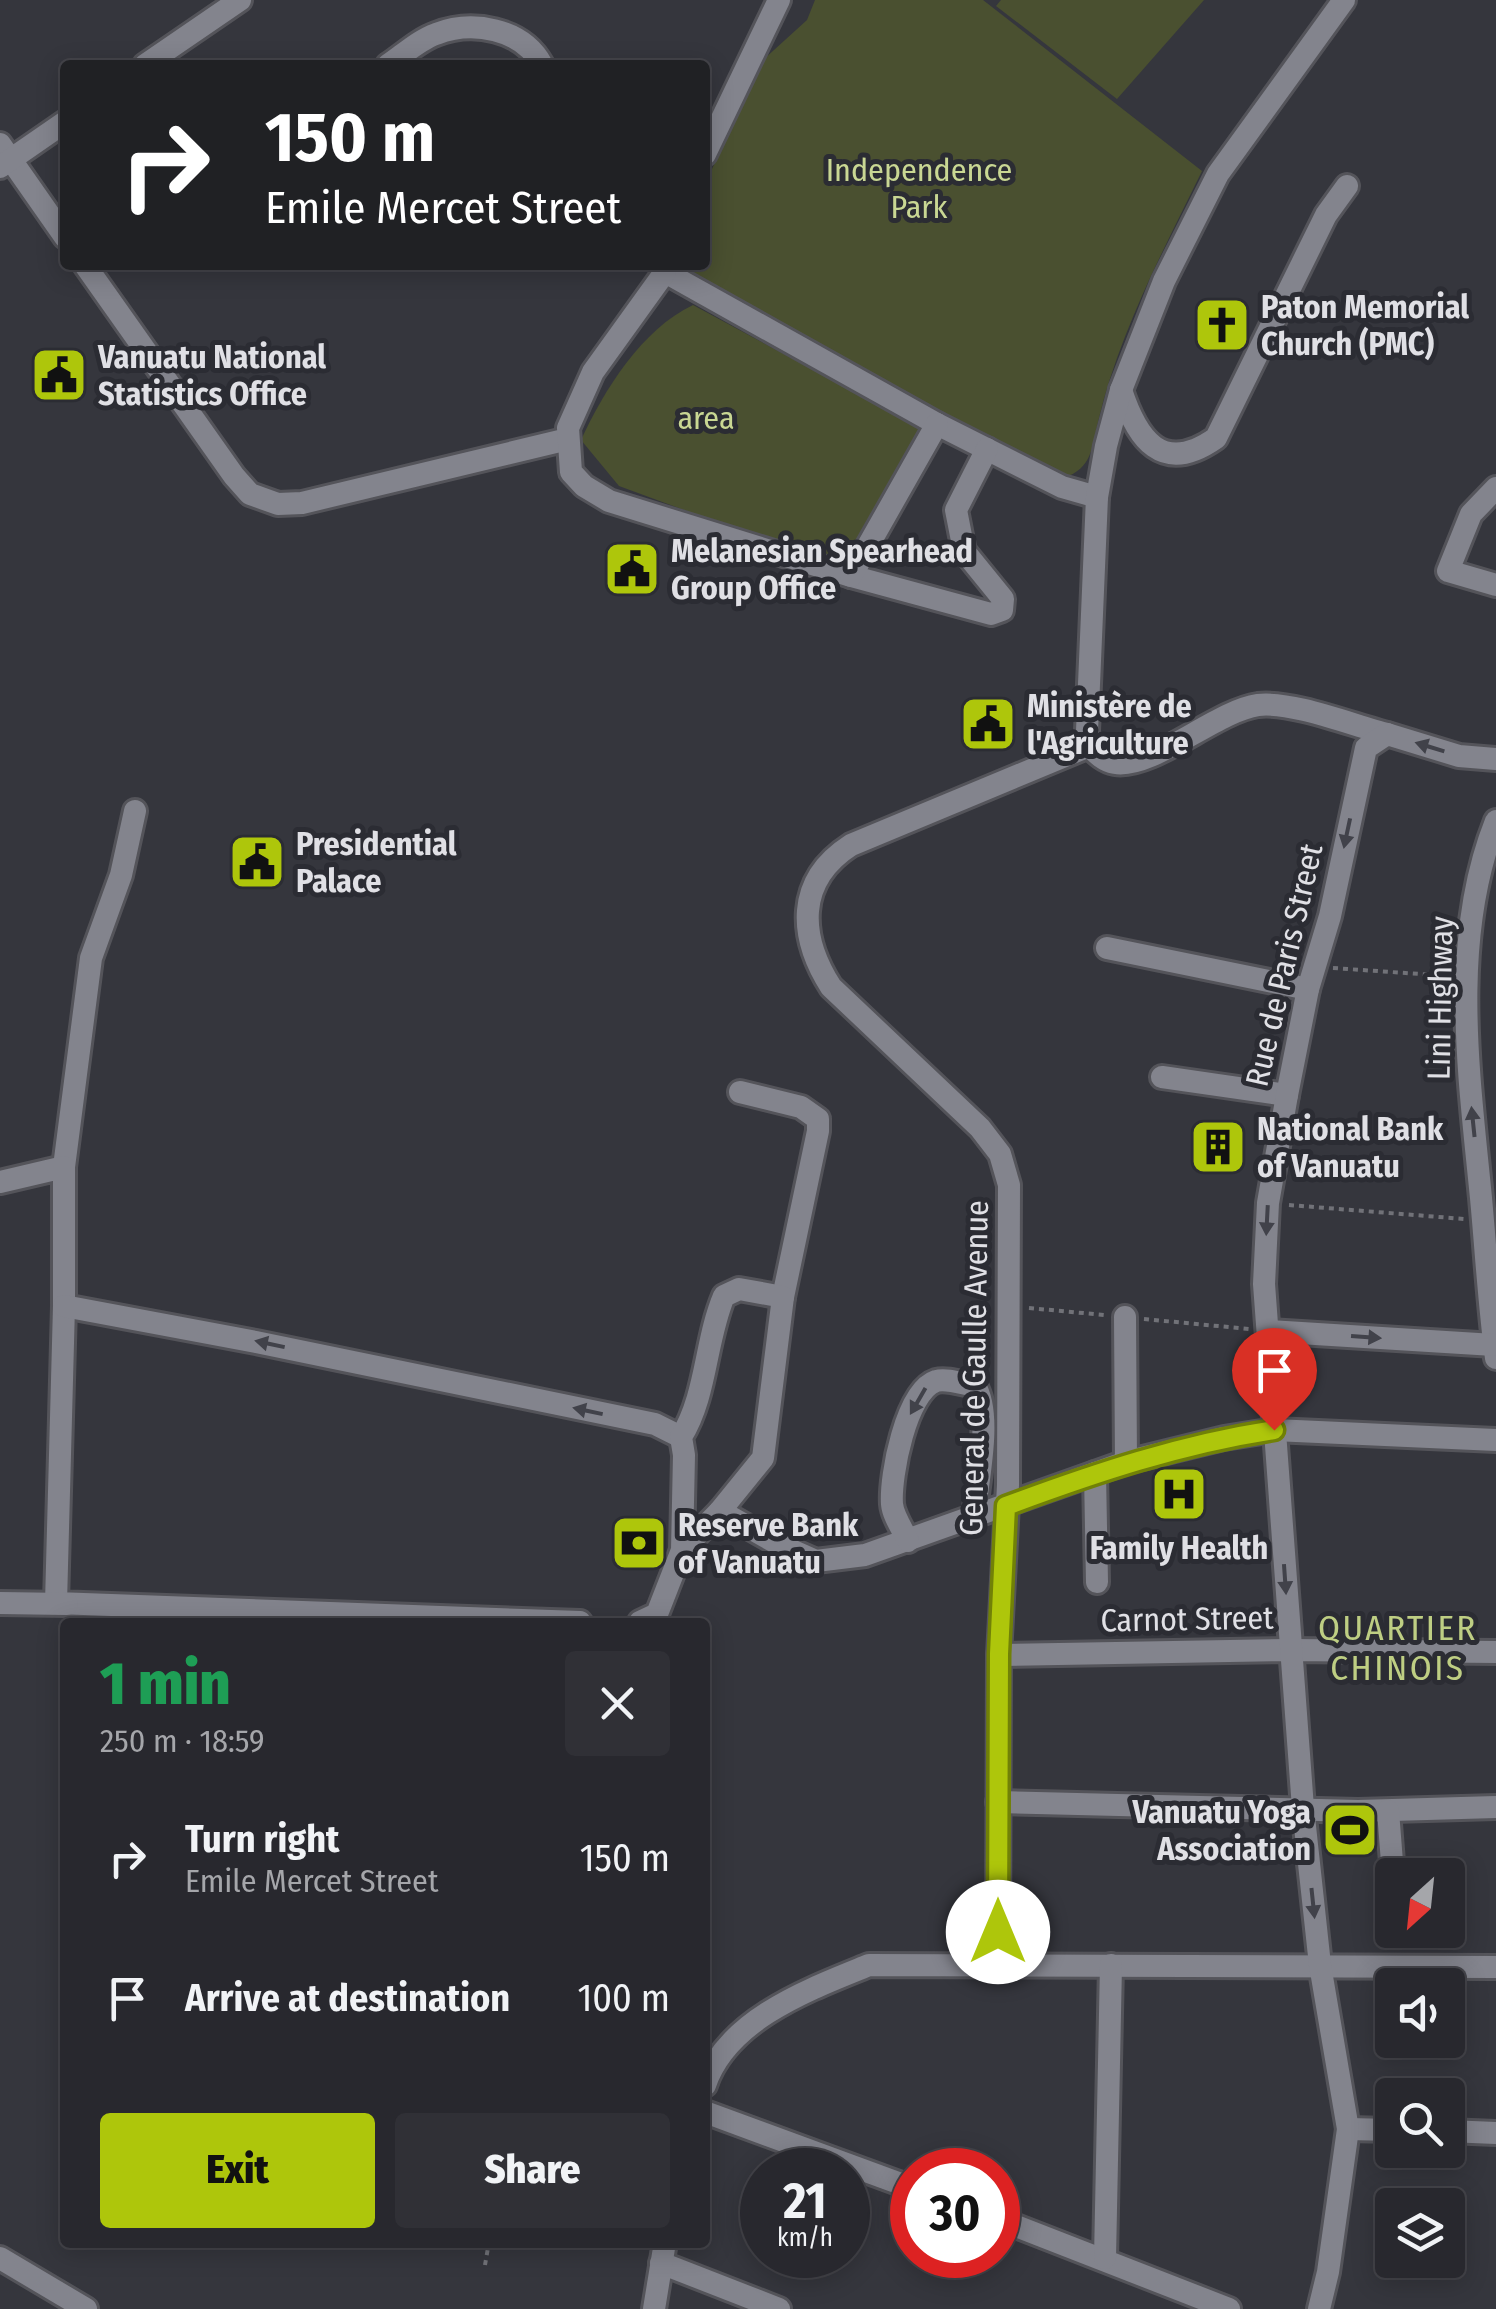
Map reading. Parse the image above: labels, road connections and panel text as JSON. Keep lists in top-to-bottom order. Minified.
{"streets":{"street":["Rue de Paris Street","Lini Highway","General de Gaulle Avenue","Carnot Street"]},"crossings":[["Rue de Paris Street","Carnot Street"],["General de Gaulle Avenue","Carnot Street"]],"one_way":["Rue de Paris Street","Lini Highway"],"districts":["QUARTIER CHINOIS"],"parks":["Independence Park","area"],"places":{"church":["Paton Memorial Church (PMC)"],"public building":["Vanuatu National Statistics Office","Melanesian Spearhead Group Office","Ministère de l'Agriculture","Presidential Palace"],"building":["National Bank of Vanuatu"],"hospital":["Family Health"],"bank":["Reserve Bank of Vanuatu"],"sports":["Vanuatu Yoga Association"]},"north":"bottom left","page":{"turn":["150 m","Emile Mercet Street"],"heading":["1 min","250 m · 18:59"],"list":[{"name":"Turn right","note":"Emile Mercet Street","value":"150 m"},{"name":"Arrive at destination","value":"100 m"}],"buttons":["Exit","Share"],"speed":"21 km/h","limit":"30"}}
